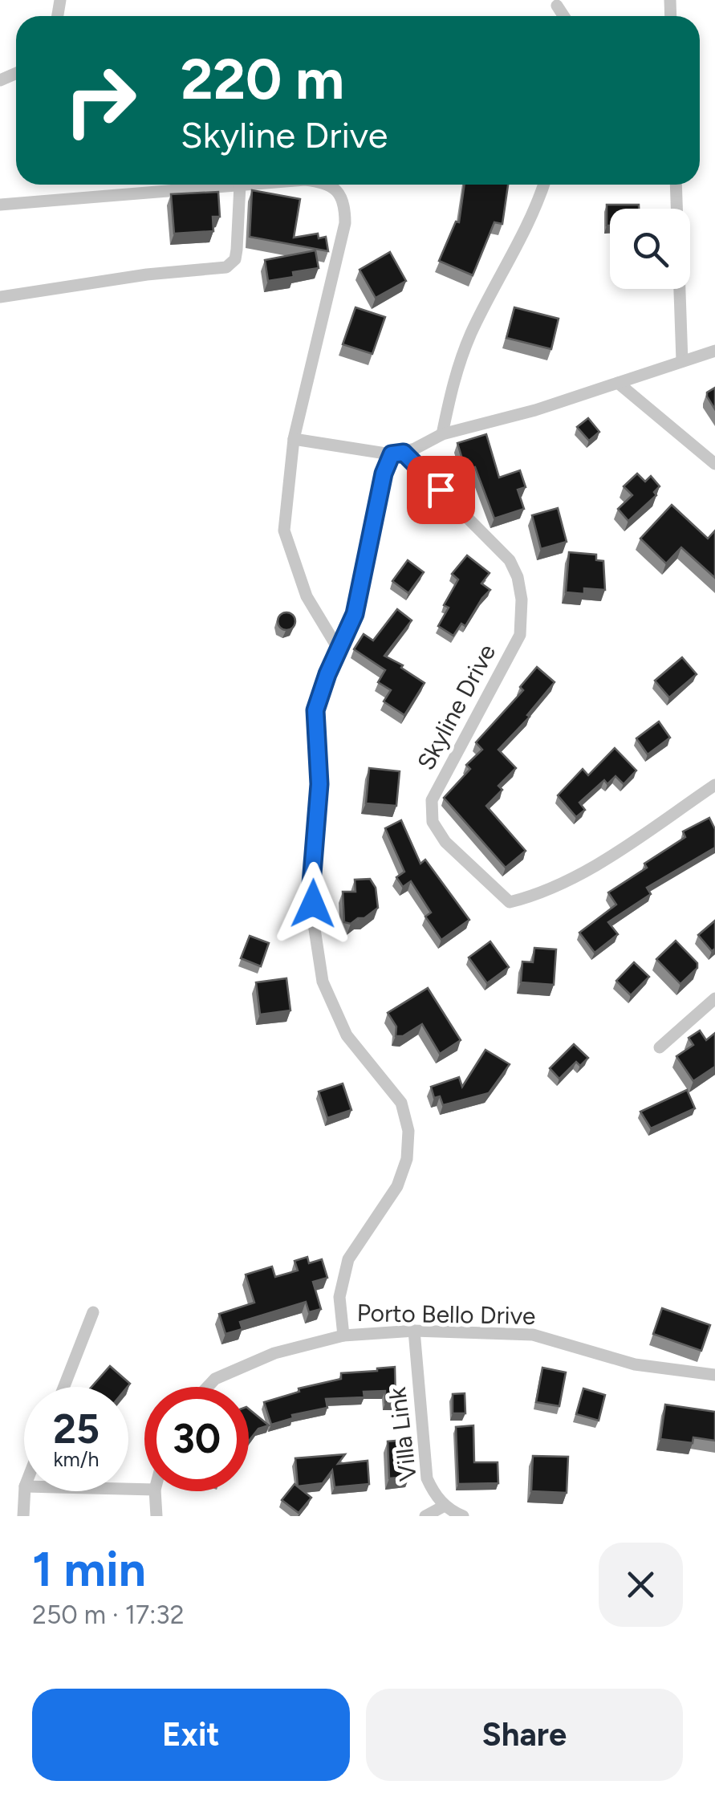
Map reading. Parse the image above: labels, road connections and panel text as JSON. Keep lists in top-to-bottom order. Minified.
{"streets":{"street":["Skyline Drive","Porto Bello Drive","Villa Link"]},"crossings":[["Porto Bello Drive","Villa Link"]],"page":{"turn":["220 m","Skyline Drive"],"speed":"25 km/h","limit":"30","heading":["1 min","250 m · 17:32"],"buttons":["Exit","Share"]}}
